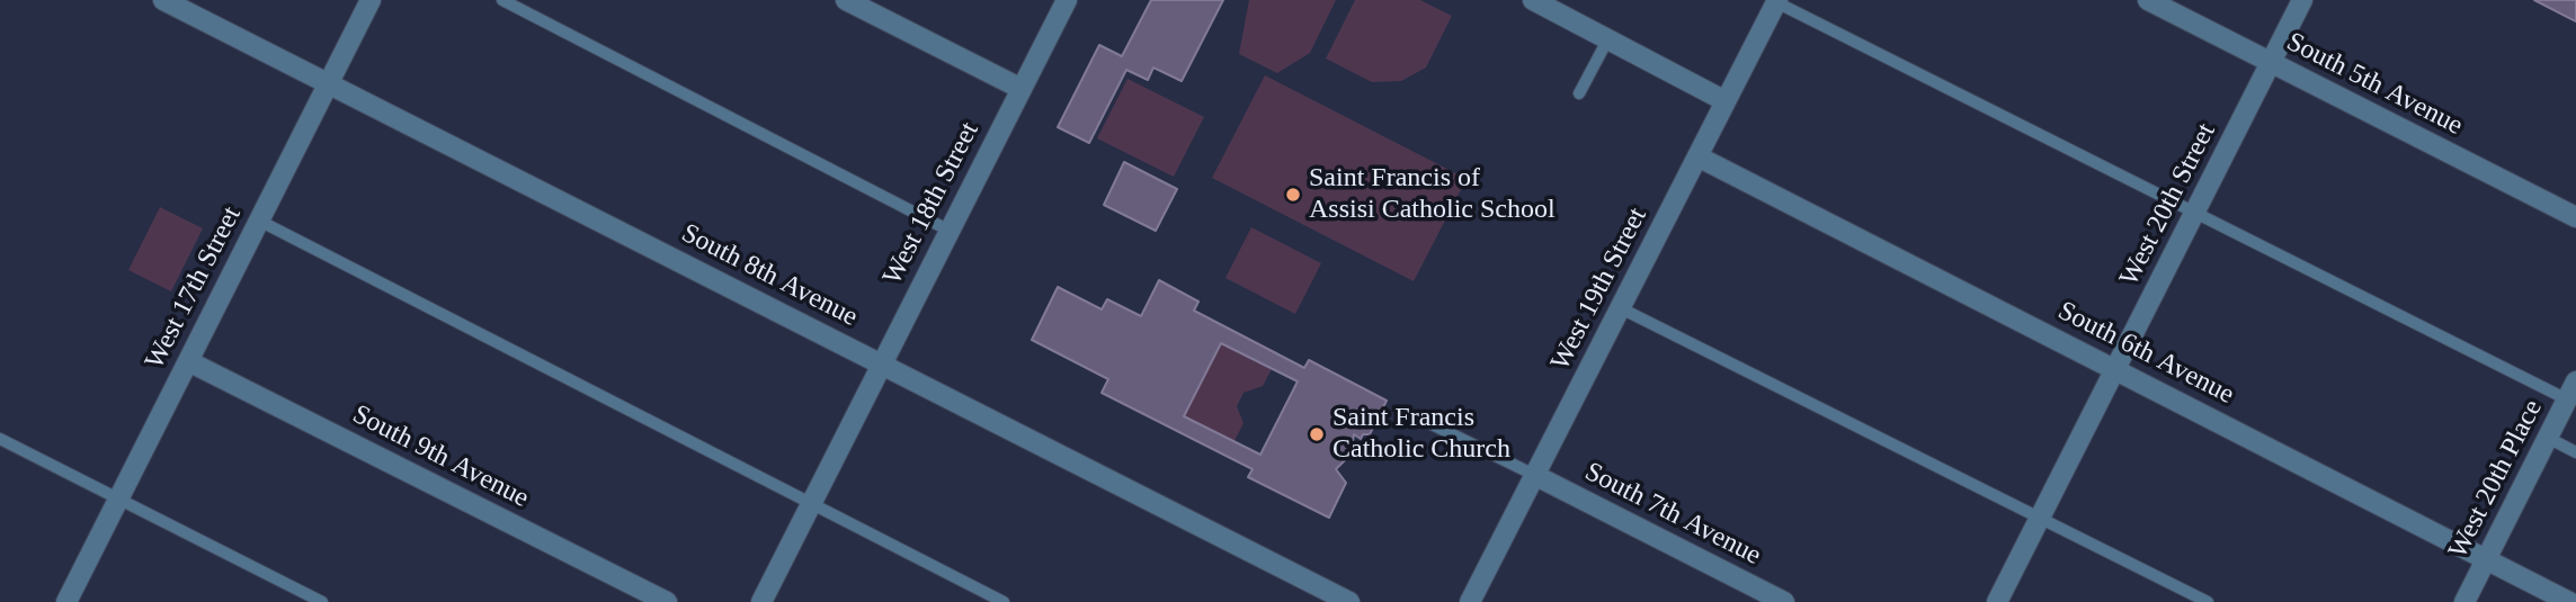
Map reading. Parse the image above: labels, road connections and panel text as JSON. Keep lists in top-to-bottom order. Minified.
{"streets":{"street":["South 5th Avenue","West 18th Street","West 20th Street","South 8th Avenue","West 17th Street","West 19th Street","South 6th Avenue","South 9th Avenue","West 20th Place","South 7th Avenue"]},"crossings":[["South 5th Avenue","West 20th Street"],["West 18th Street","South 8th Avenue"],["West 20th Street","South 6th Avenue"],["South 8th Avenue","West 17th Street"],["West 17th Street","South 9th Avenue"],["West 19th Street","South 6th Avenue"],["West 19th Street","South 7th Avenue"],["South 6th Avenue","West 20th Place"]],"places":["Saint Francis of Assisi Catholic School","Saint Francis Catholic Church"]}
